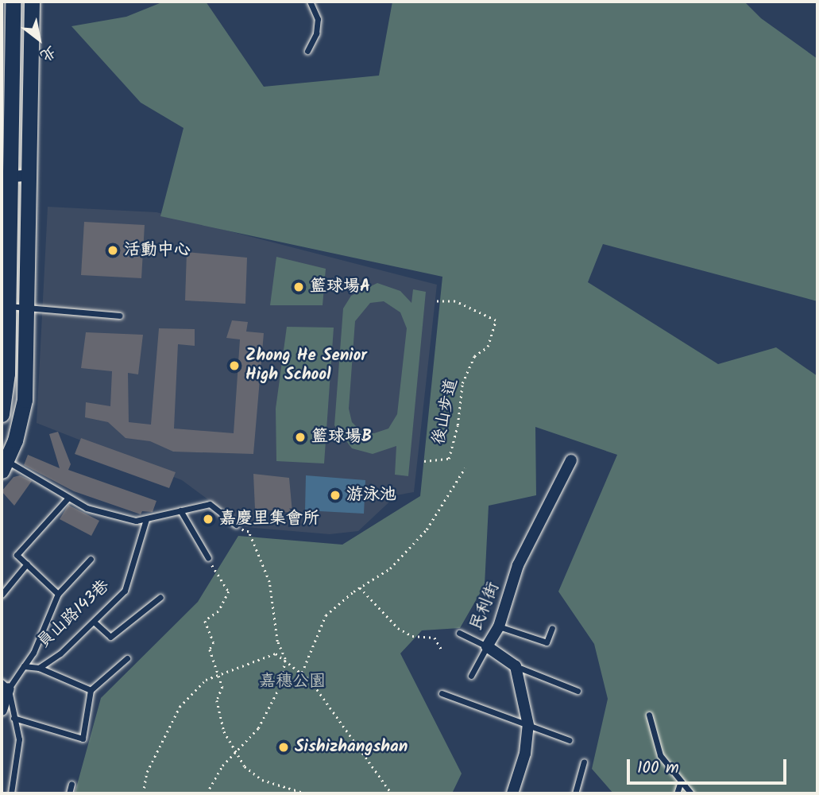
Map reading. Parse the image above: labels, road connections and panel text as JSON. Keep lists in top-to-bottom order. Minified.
{"streets":{"street":["民利街"],"lane":["員山路143巷"],"path":["後山步道"]},"parks":["嘉穗公園"],"places":["活動中心","籃球場A","Zhong He Senior High School","籃球場B","游泳池","嘉慶里集會所","Sishizhangshan"],"scale_bar":"100 m","north":"bottom right"}
